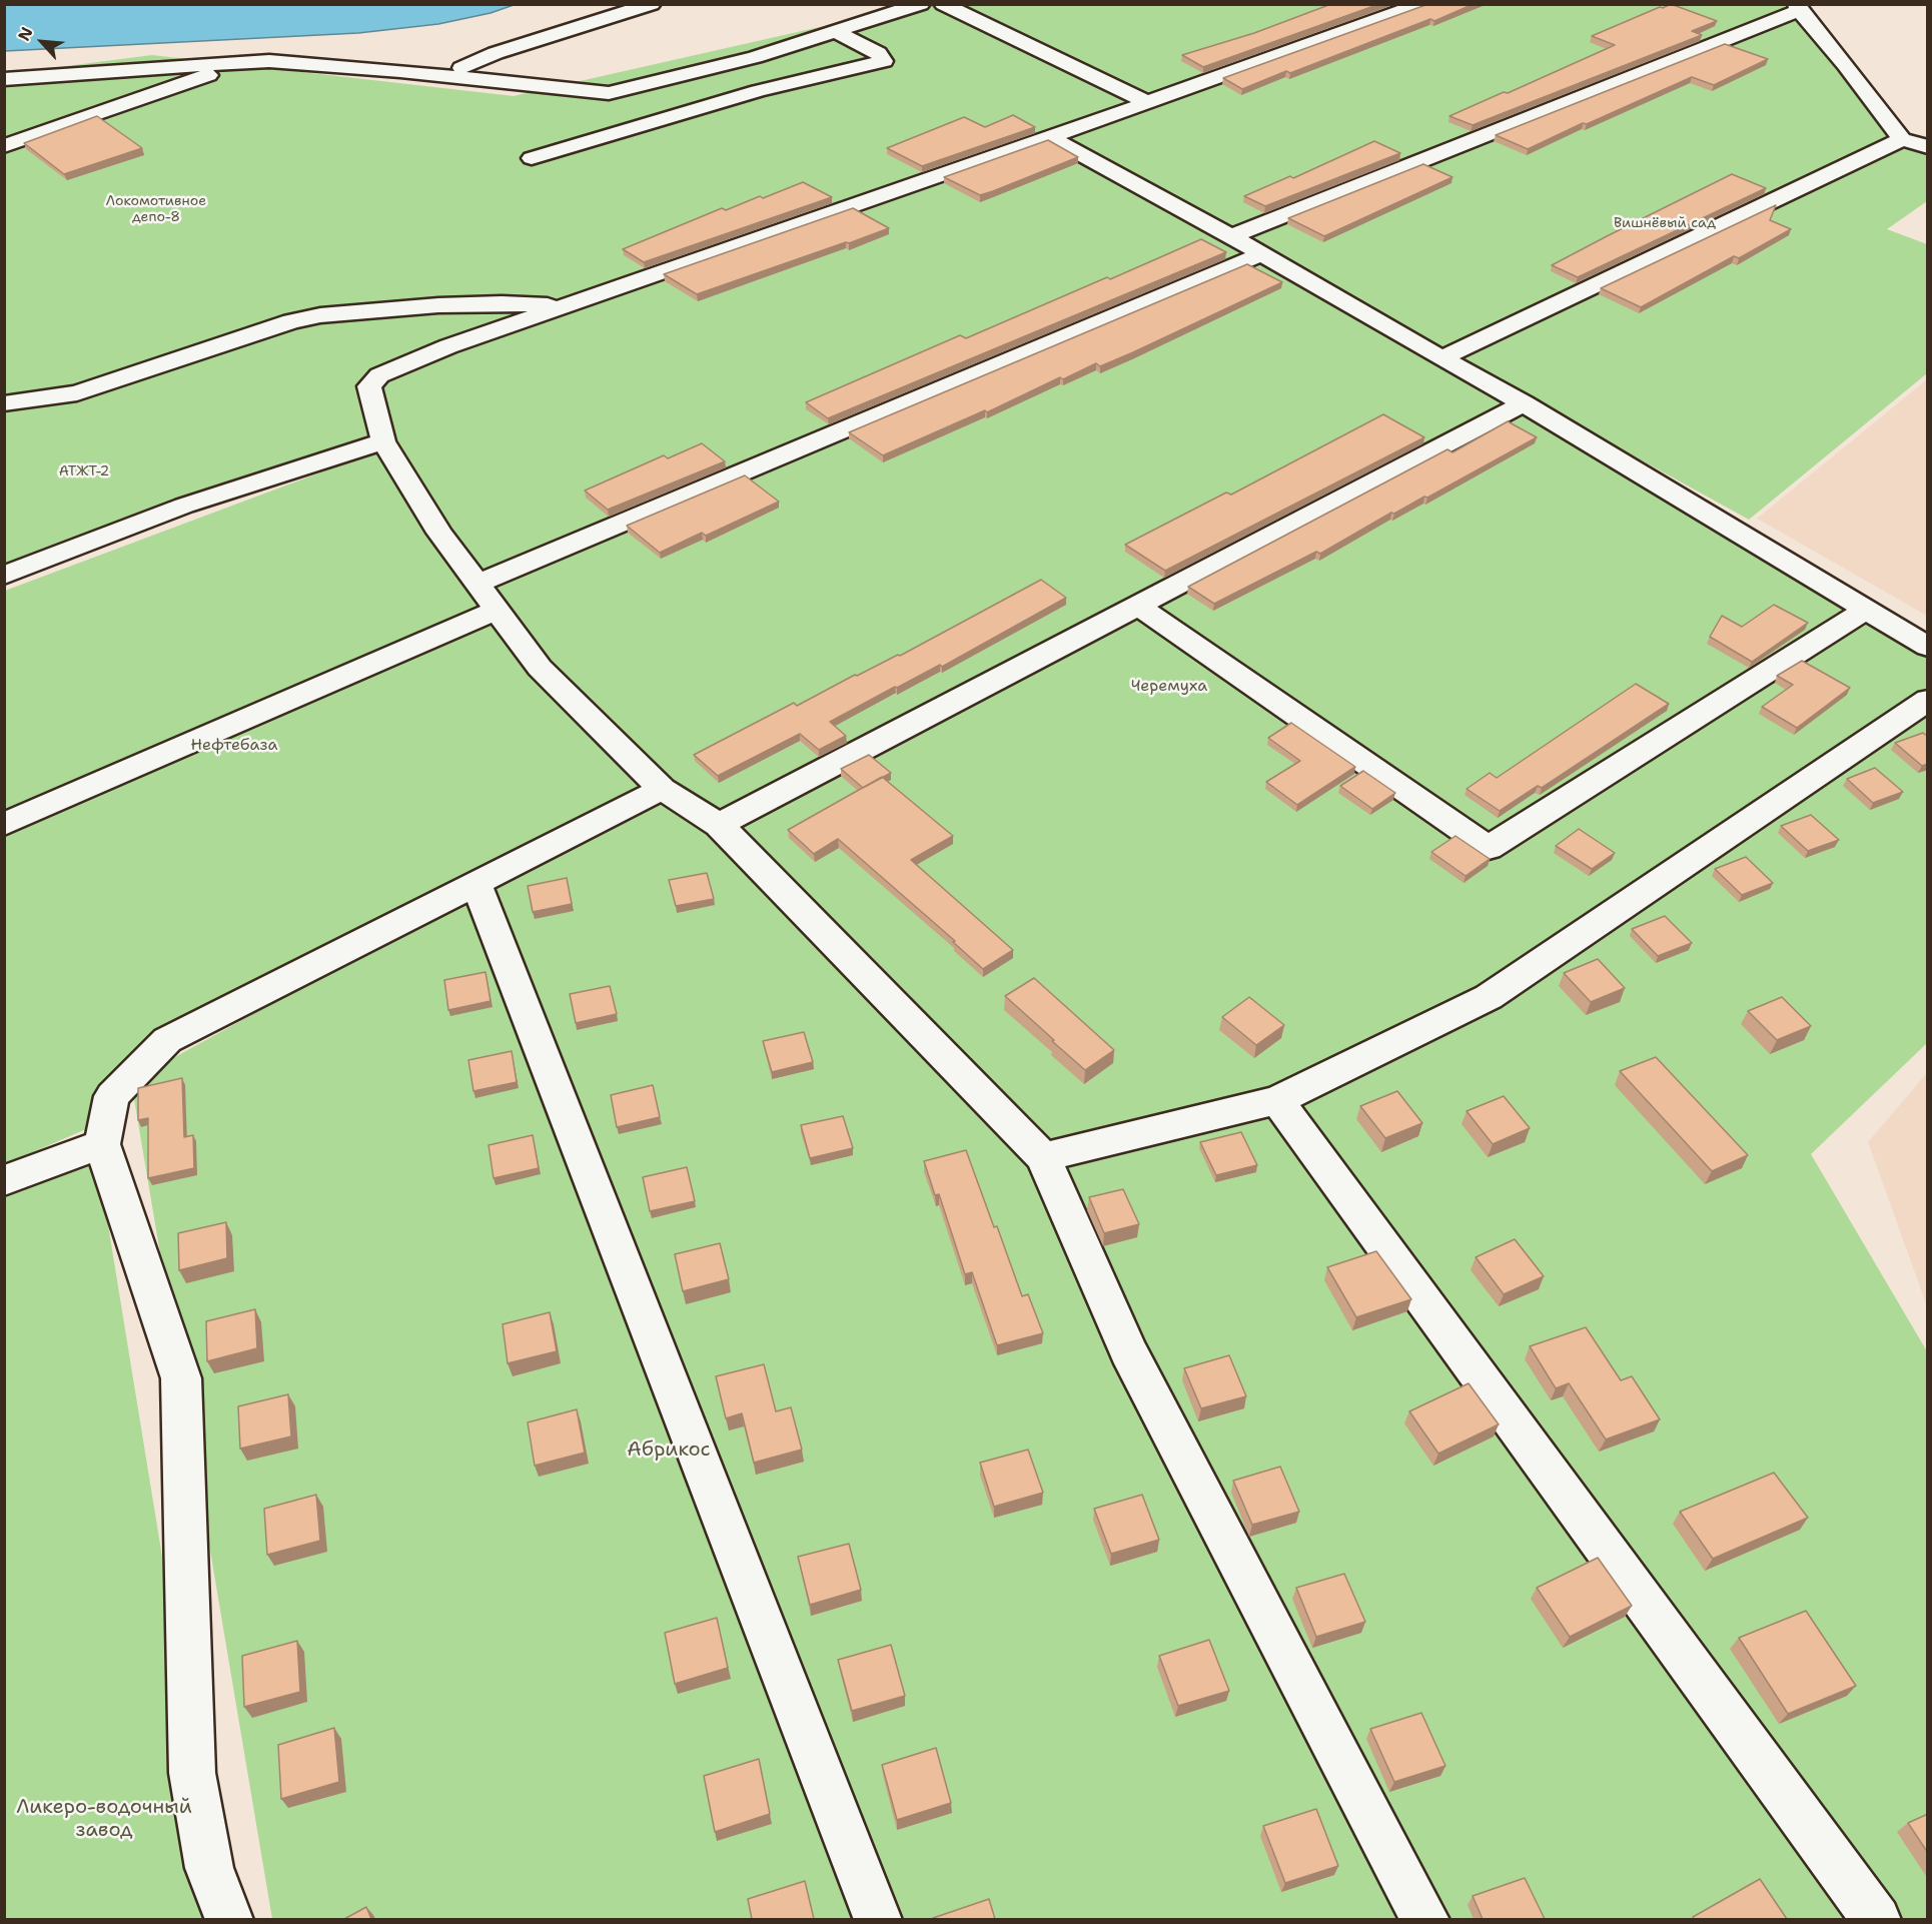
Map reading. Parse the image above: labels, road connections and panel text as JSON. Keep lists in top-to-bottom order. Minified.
{"parks":["Локомотивное депо-8","Вишнёвый сад","АТЖТ-2","Черемуха","Нефтебаза","Абрикос","Ликеро-водочный завод"],"north":"top left"}
